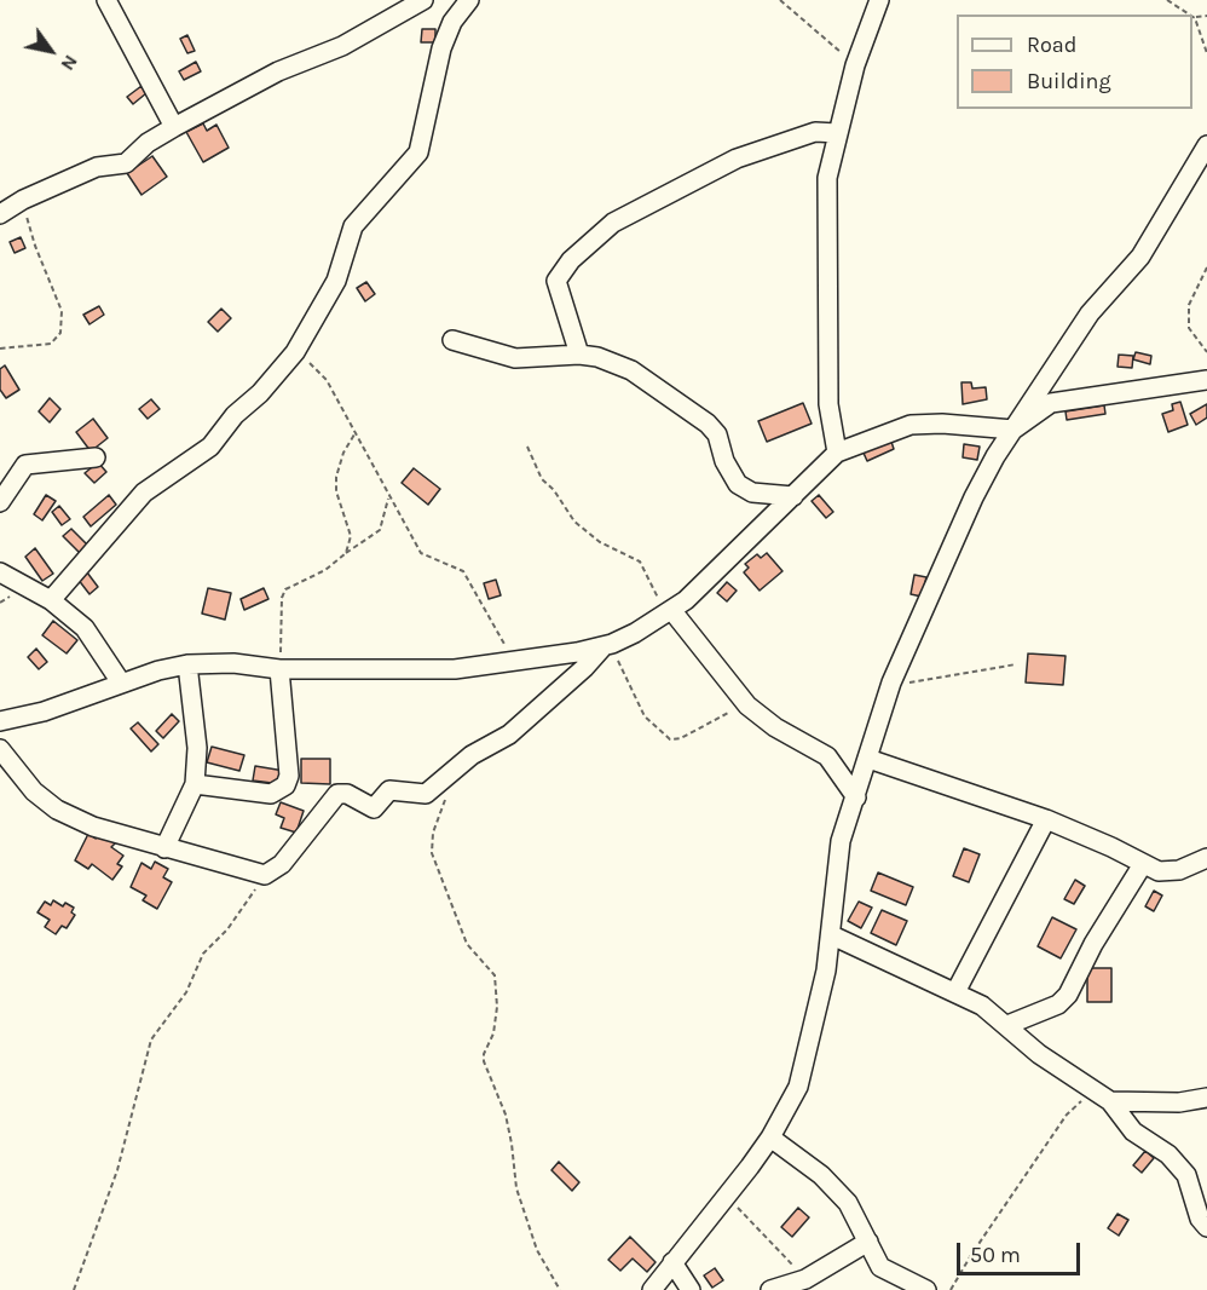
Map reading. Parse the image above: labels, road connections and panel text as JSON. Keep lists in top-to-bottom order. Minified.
{"legend":["Road","Building"],"scale_bar":"50 m","north":"bottom right"}
